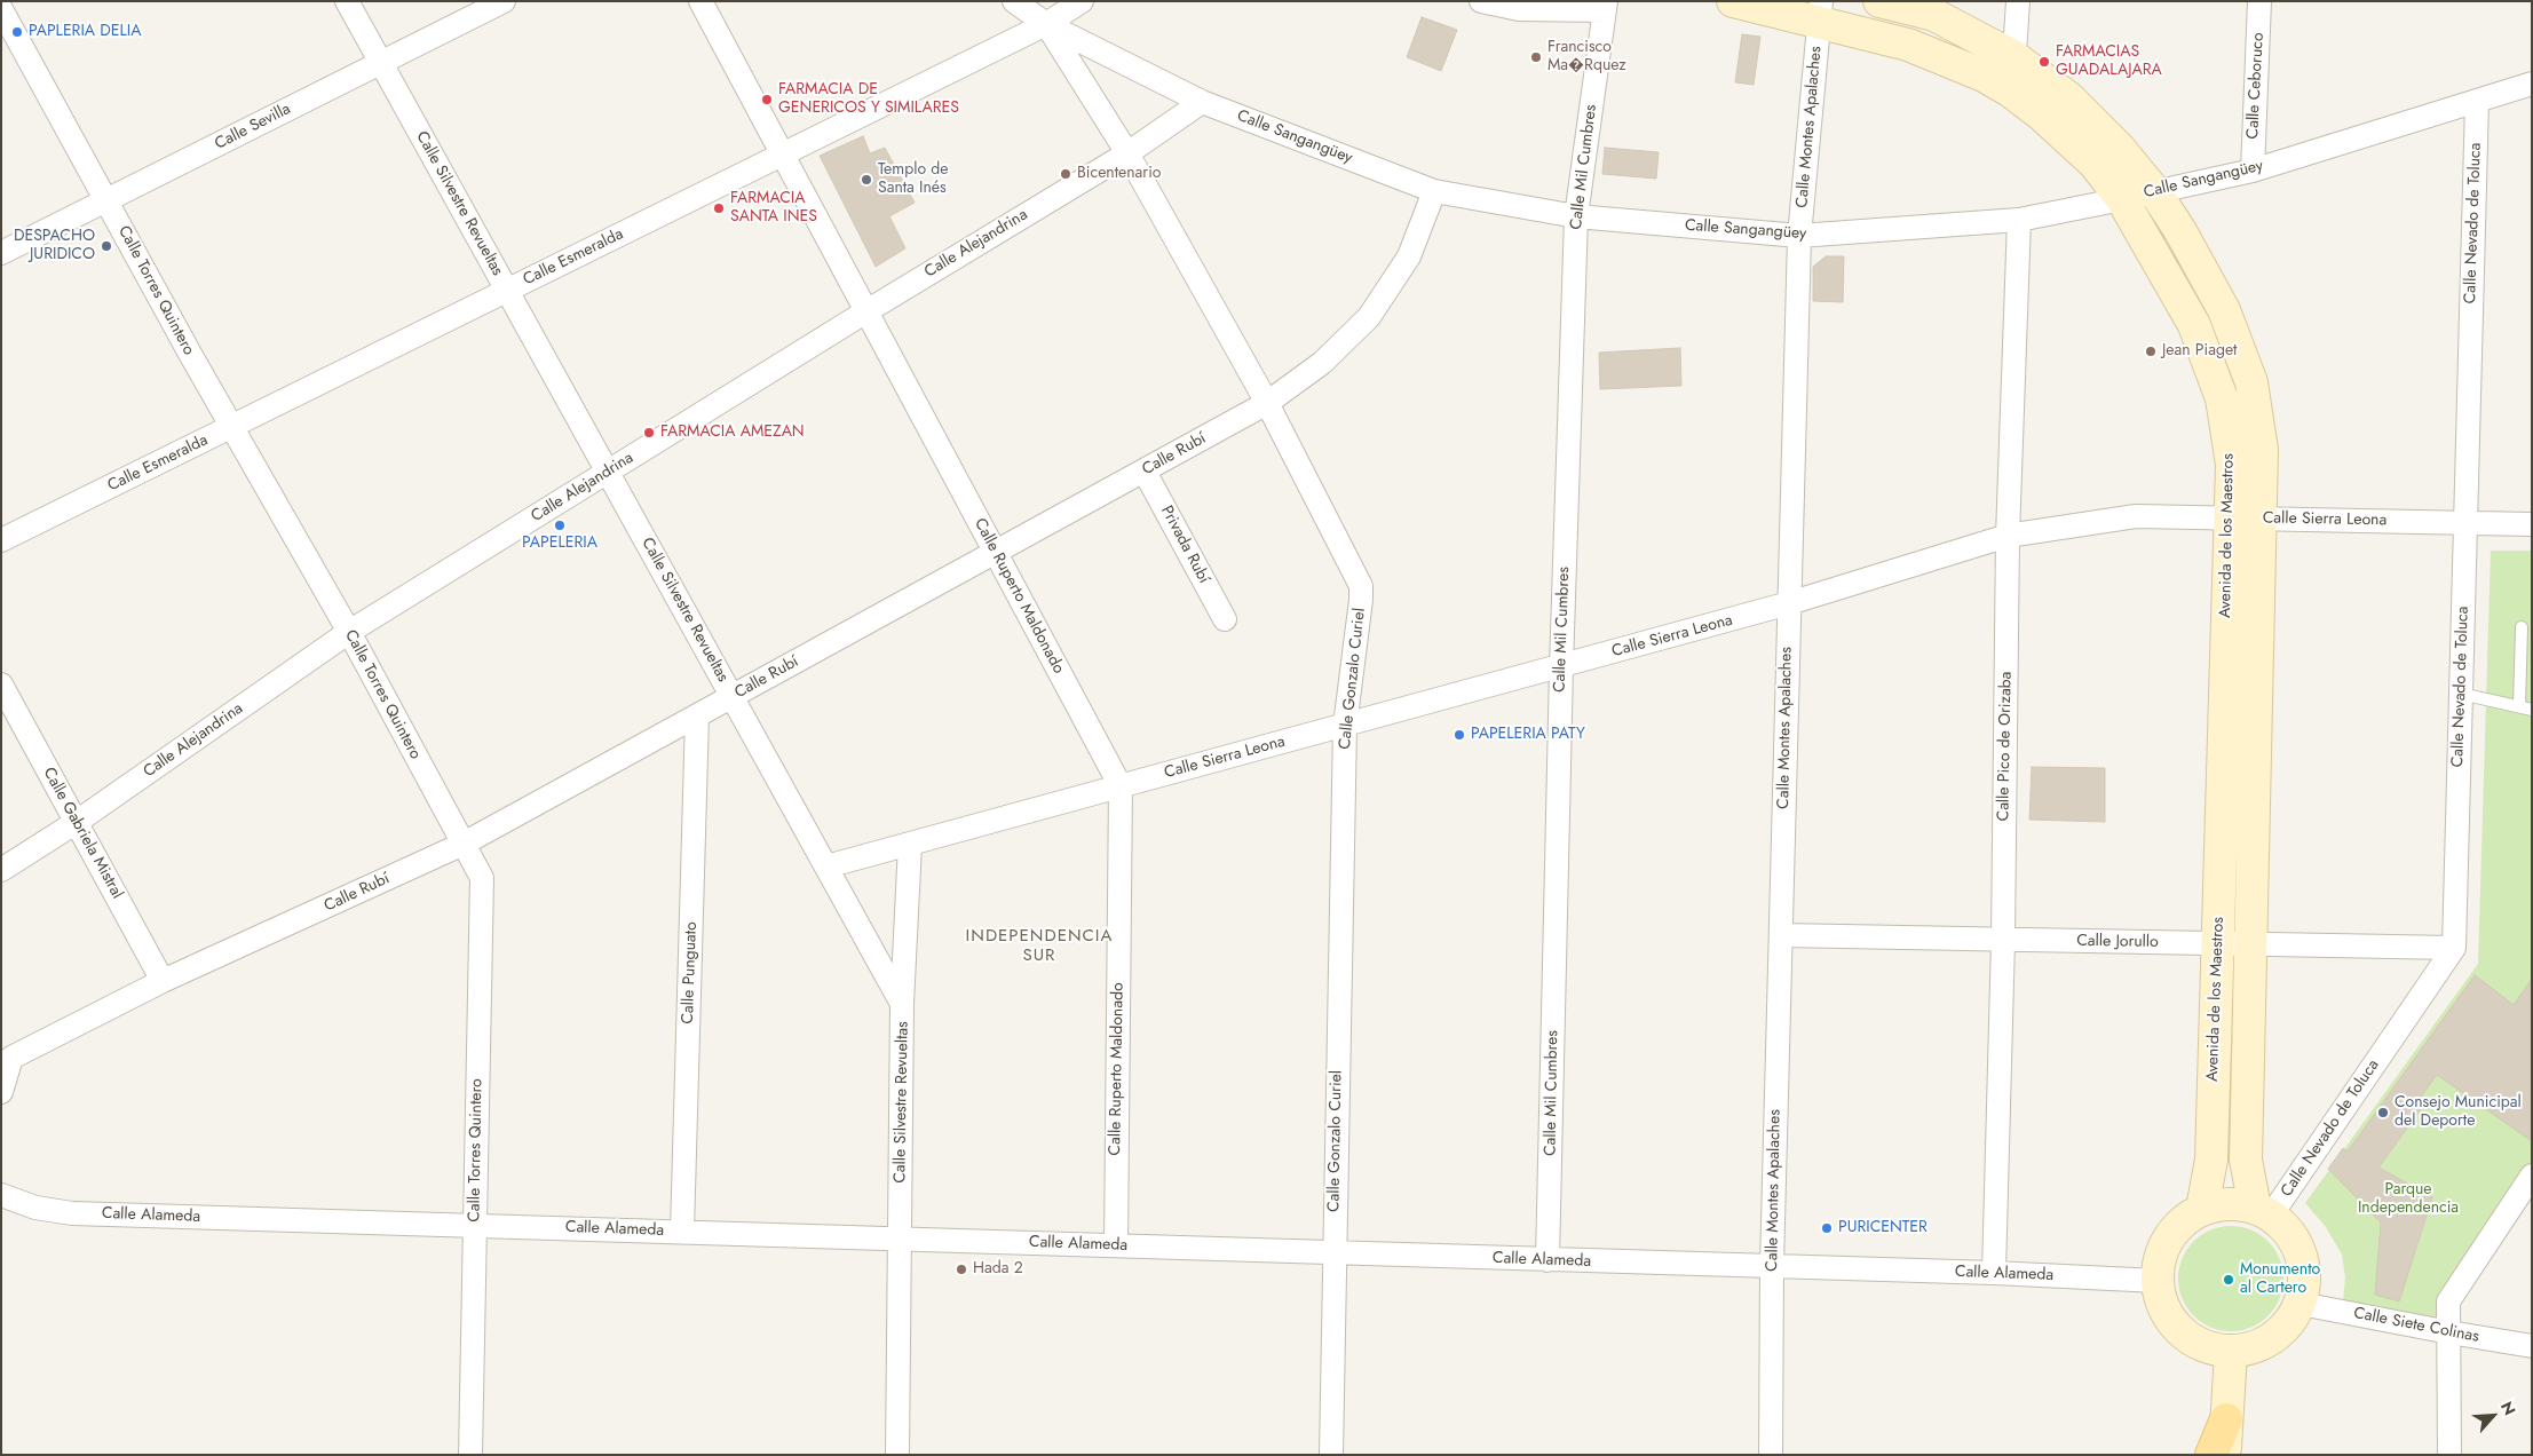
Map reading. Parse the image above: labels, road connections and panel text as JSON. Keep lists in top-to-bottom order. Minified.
{"streets":{"street":["Calle Ceboruco","Calle Sevilla","Calle Montes Apalaches","Calle Sangangüey","Calle Mil Cumbres","Calle Silvestre Revueltas","Calle Nevado de Toluca","Calle Alejandrina","Calle Esmeralda","Calle Torres Quintero","Calle Rubí","Calle Sierra Leona","Avenida de los Maestros","Privada Rubí","Calle Ruperto Maldonado","Calle Gonzalo Curiel","Calle Pico de Orizaba","Calle Gabriela Mistral","Calle Jorullo","Calle Punguato","Calle Alameda","Calle Siete Colinas"]},"crossings":[["Calle Ceboruco","Calle Sangangüey"],["Calle Sevilla","Calle Silvestre Revueltas"],["Calle Sevilla","Calle Torres Quintero"],["Calle Montes Apalaches","Calle Sangangüey"],["Calle Montes Apalaches","Calle Sierra Leona"],["Calle Montes Apalaches","Avenida de los Maestros"],["Calle Montes Apalaches","Calle Jorullo"],["Calle Montes Apalaches","Calle Alameda"],["Calle Sangangüey","Calle Mil Cumbres"],["Calle Sangangüey","Calle Nevado de Toluca"],["Calle Sangangüey","Calle Alejandrina"],["Calle Sangangüey","Calle Esmeralda"],["Calle Sangangüey","Calle Rubí"],["Calle Sangangüey","Avenida de los Maestros"],["Calle Sangangüey","Calle Gonzalo Curiel"],["Calle Sangangüey","Calle Pico de Orizaba"],["Calle Mil Cumbres","Calle Sierra Leona"],["Calle Mil Cumbres","Calle Alameda"],["Calle Silvestre Revueltas","Calle Alejandrina"],["Calle Silvestre Revueltas","Calle Esmeralda"],["Calle Silvestre Revueltas","Calle Rubí"],["Calle Silvestre Revueltas","Calle Sierra Leona"],["Calle Silvestre Revueltas","Calle Alameda"],["Calle Nevado de Toluca","Calle Sierra Leona"],["Calle Nevado de Toluca","Avenida de los Maestros"],["Calle Nevado de Toluca","Calle Jorullo"],["Calle Nevado de Toluca","Calle Alameda"],["Calle Nevado de Toluca","Calle Siete Colinas"],["Calle Alejandrina","Calle Torres Quintero"],["Calle Alejandrina","Calle Ruperto Maldonado"],["Calle Alejandrina","Calle Gonzalo Curiel"],["Calle Alejandrina","Calle Gabriela Mistral"],["Calle Esmeralda","Calle Torres Quintero"],["Calle Esmeralda","Calle Ruperto Maldonado"],["Calle Esmeralda","Calle Gonzalo Curiel"],["Calle Torres Quintero","Calle Rubí"],["Calle Torres Quintero","Calle Alameda"],["Calle Rubí","Privada Rubí"],["Calle Rubí","Calle Ruperto Maldonado"],["Calle Rubí","Calle Gonzalo Curiel"],["Calle Rubí","Calle Gabriela Mistral"],["Calle Rubí","Calle Punguato"],["Calle Sierra Leona","Avenida de los Maestros"],["Calle Sierra Leona","Calle Ruperto Maldonado"],["Calle Sierra Leona","Calle Gonzalo Curiel"],["Calle Sierra Leona","Calle Pico de Orizaba"],["Avenida de los Maestros","Calle Jorullo"],["Avenida de los Maestros","Calle Alameda"],["Avenida de los Maestros","Calle Siete Colinas"],["Calle Ruperto Maldonado","Calle Alameda"],["Calle Gonzalo Curiel","Calle Alameda"],["Calle Pico de Orizaba","Calle Jorullo"],["Calle Pico de Orizaba","Calle Alameda"],["Calle Punguato","Calle Alameda"],["Calle Alameda","Calle Siete Colinas"]],"districts":["INDEPENDENCIA SUR"],"parks":["Parque Independencia"],"places":["PAPLERIA DELIA","Francisco Ma�Rquez","FARMACIAS GUADALAJARA","FARMACIA DE GENERICOS Y SIMILARES","Bicentenario","Templo de Santa Inés","FARMACIA SANTA INES","DESPACHO JURIDICO","Jean Piaget","FARMACIA AMEZAN","PAPELERIA","PAPELERIA PATY","Consejo Municipal del Deporte","PURICENTER","Hada 2","Monumento al Cartero"],"north":"top right"}
